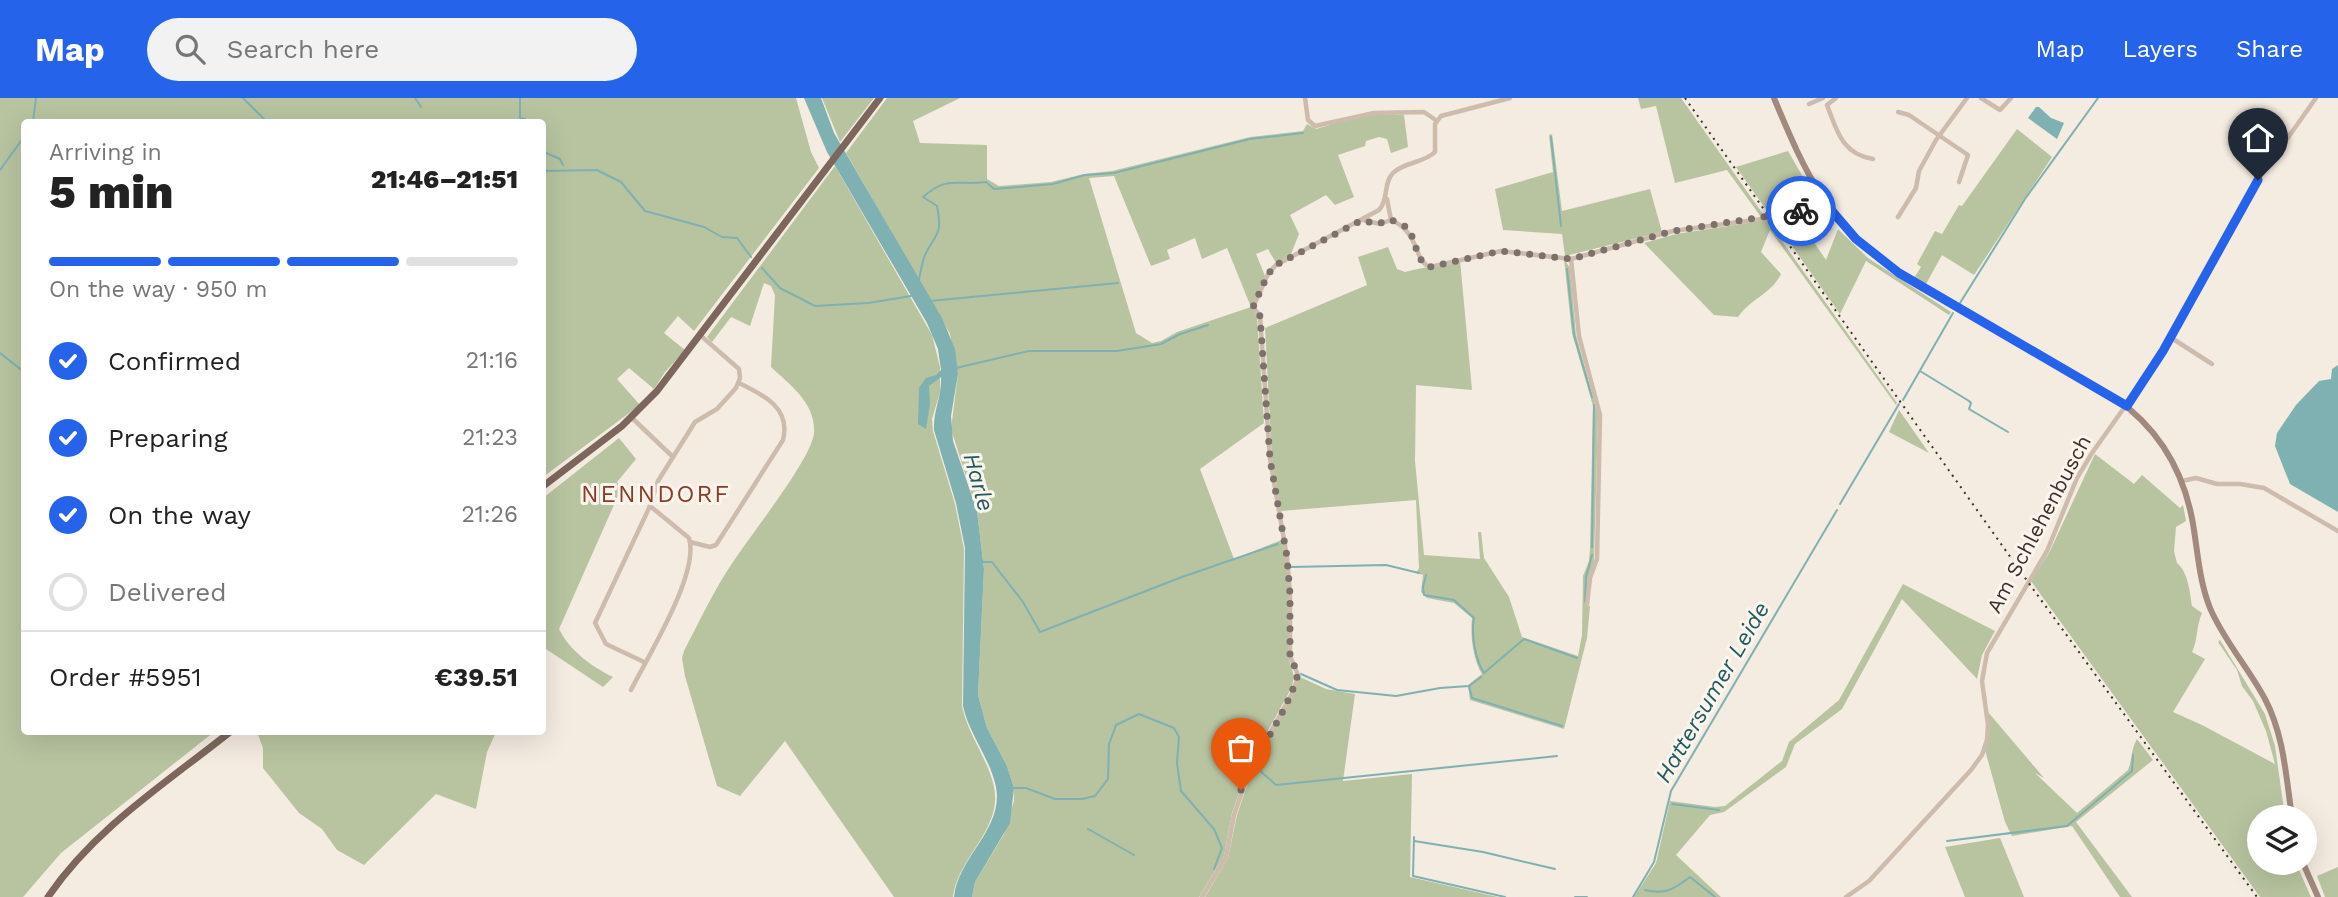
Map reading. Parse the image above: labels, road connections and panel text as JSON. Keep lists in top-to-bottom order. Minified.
{"streets":{"street":["Am Schlehenbusch"]},"districts":["NENNDORF"],"water":["Harle","Hattersumer Leide"],"page":{"header":"Map","search":"Search here","nav":["Map","Layers","Share"],"heading":["5 min","Arriving in","21:46–21:51"],"panel":["Order #5951","€39.51"],"bar":"On the way · 950 m","list":[["Confirmed","21:16"],["Preparing","21:23"],["On the way","21:26"],"Delivered"]}}
